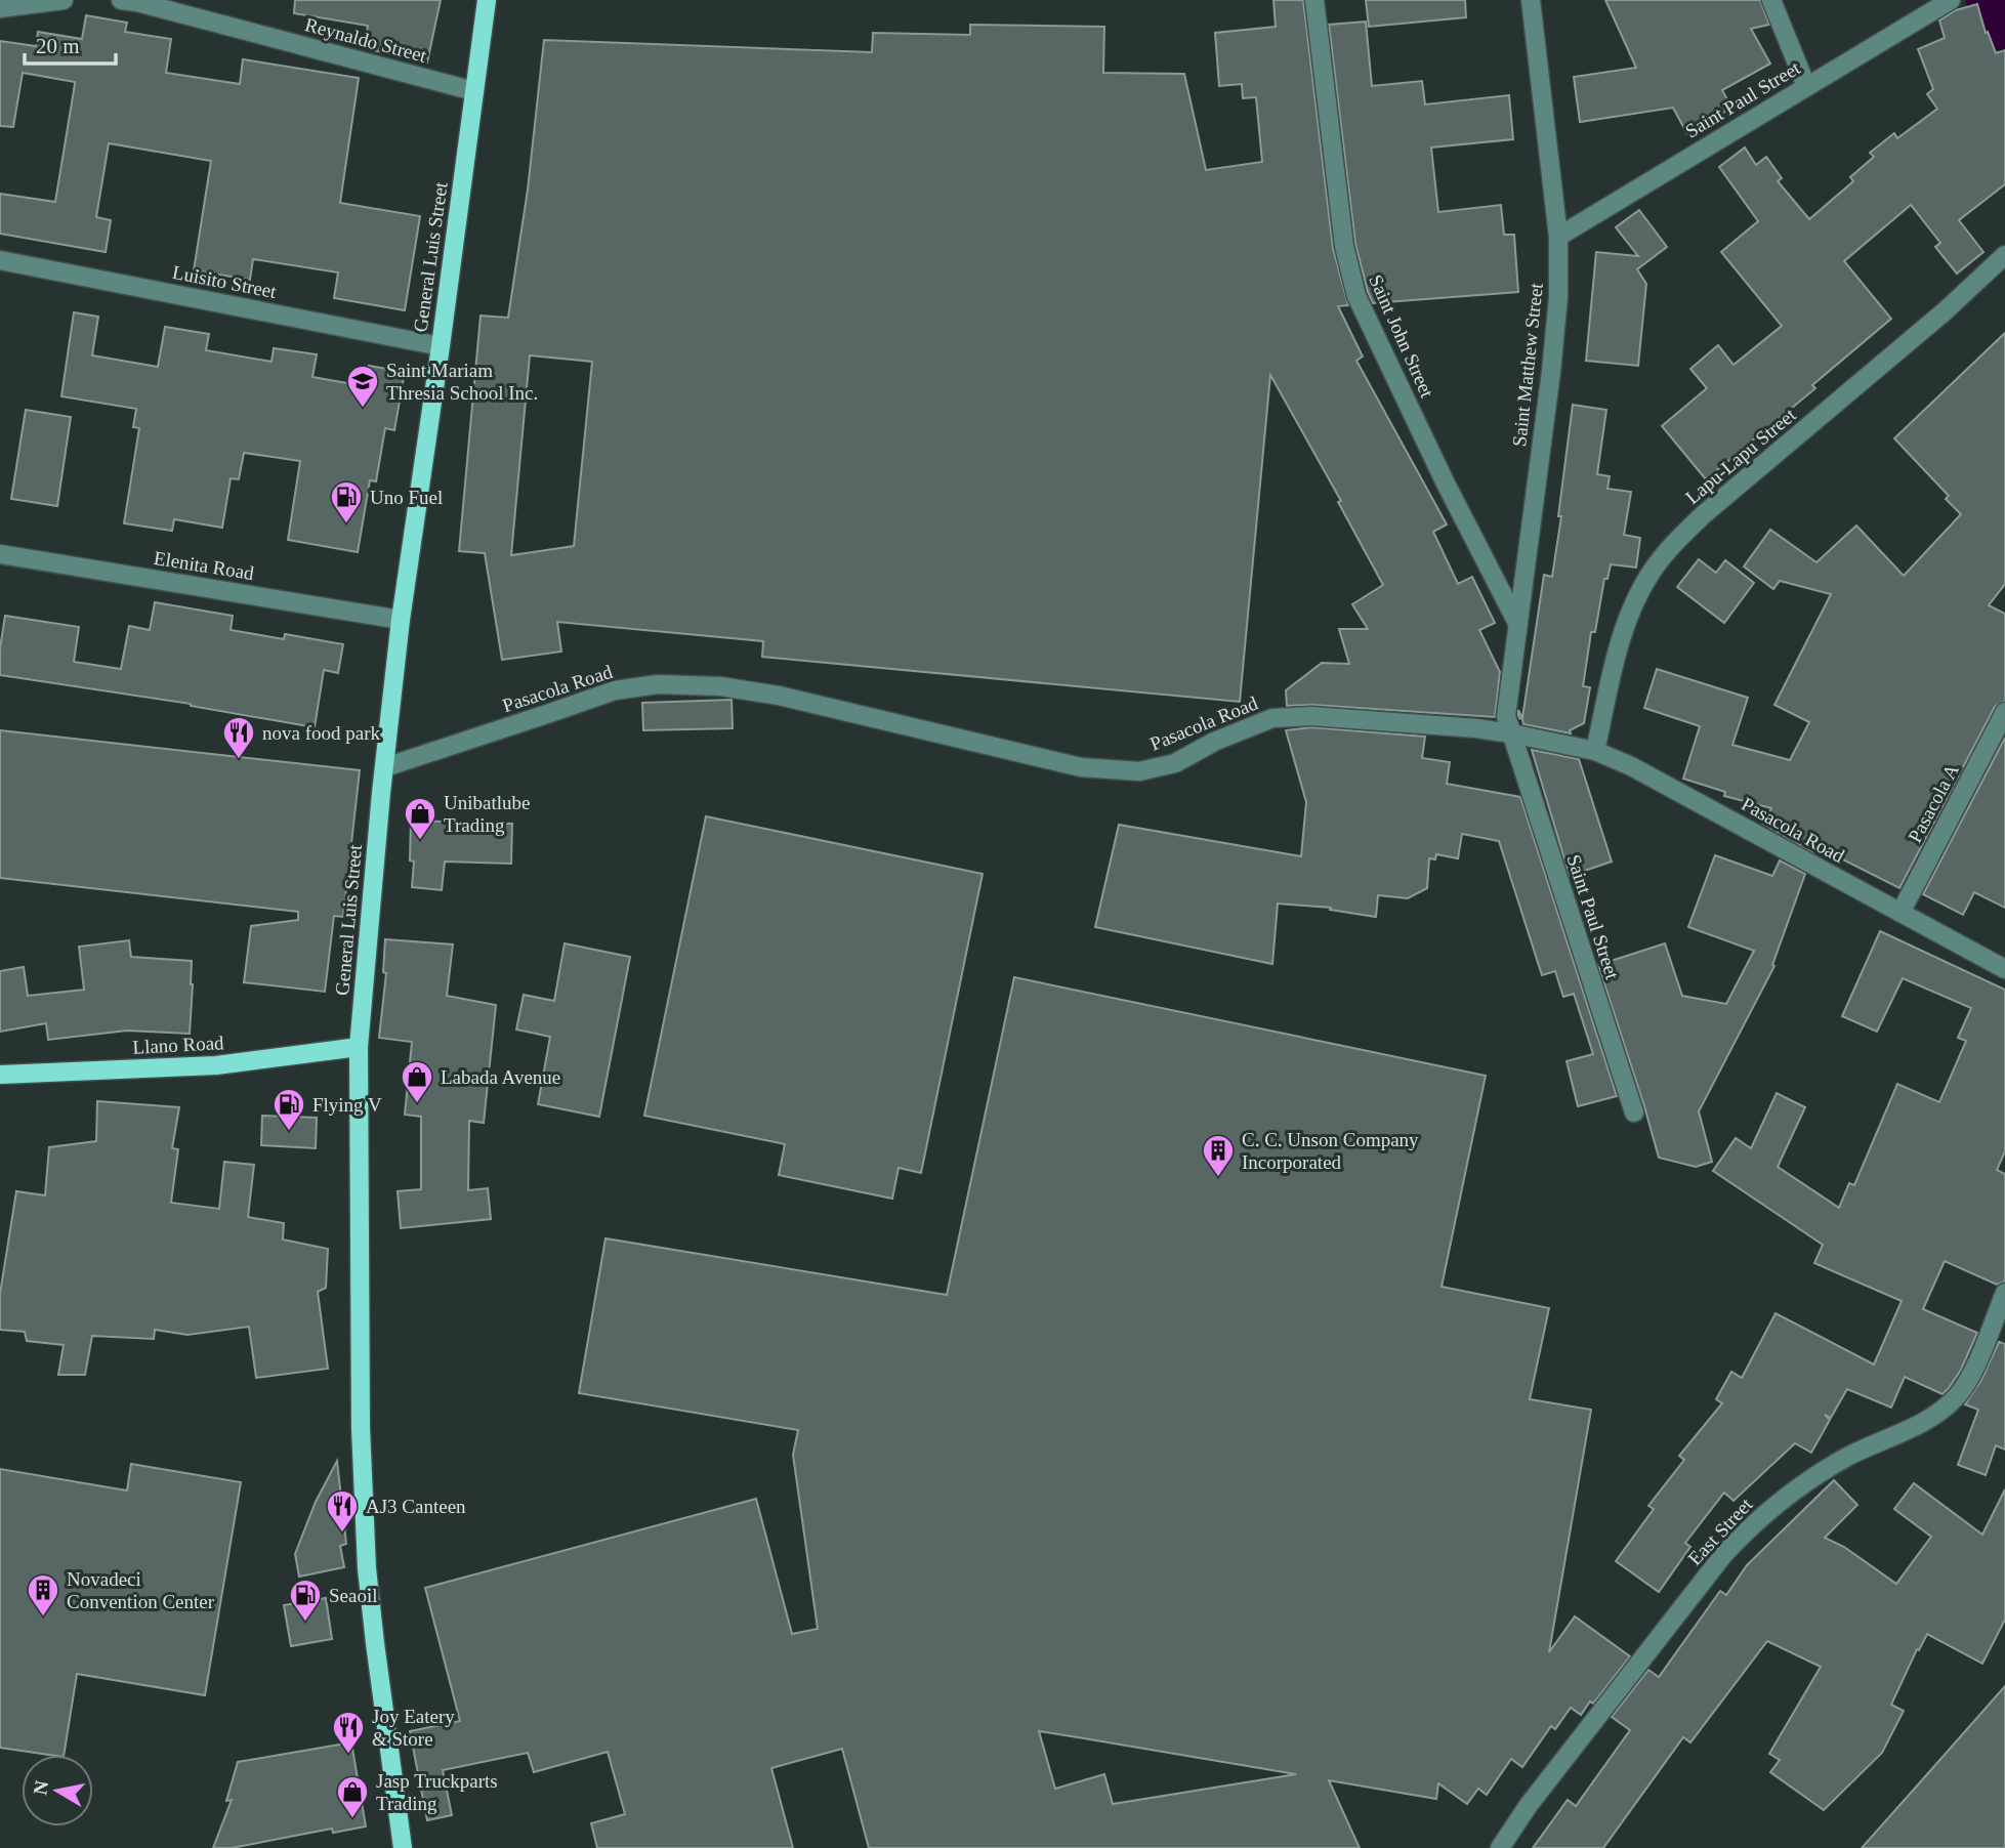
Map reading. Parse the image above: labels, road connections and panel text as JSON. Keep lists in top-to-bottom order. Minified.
{"streets":{"main road":["General Luis Street","Llano Road"],"street":["Reynaldo Street","Saint Paul Street","Luisito Street","Saint John Street","Saint Matthew Street","Lapu-Lapu Street","Elenita Road","Pasacola Road","Pasacola A","East Street"]},"crossings":[["Reynaldo Street","General Luis Street"],["Saint Paul Street","Saint Matthew Street"],["Saint Paul Street","Pasacola Road"],["General Luis Street","Luisito Street"],["General Luis Street","Elenita Road"],["General Luis Street","Pasacola Road"],["General Luis Street","Llano Road"],["Saint John Street","Saint Matthew Street"],["Saint Matthew Street","Pasacola Road"],["Lapu-Lapu Street","Pasacola Road"],["Pasacola Road","Pasacola A"]],"places":{"school or university":["Saint Mariam Thresia School Inc."],"fuel station":["Uno Fuel","Flying V","Seaoil"],"restaurant":["nova food park","AJ3 Canteen","Joy Eatery & Store"],"shop":["Unibatlube Trading","Labada Avenue","Jasp Truckparts Trading"],"building":["C. C. Unson Company Incorporated","Novadeci Convention Center"]},"scale_bar":"20 m","north":"left"}
